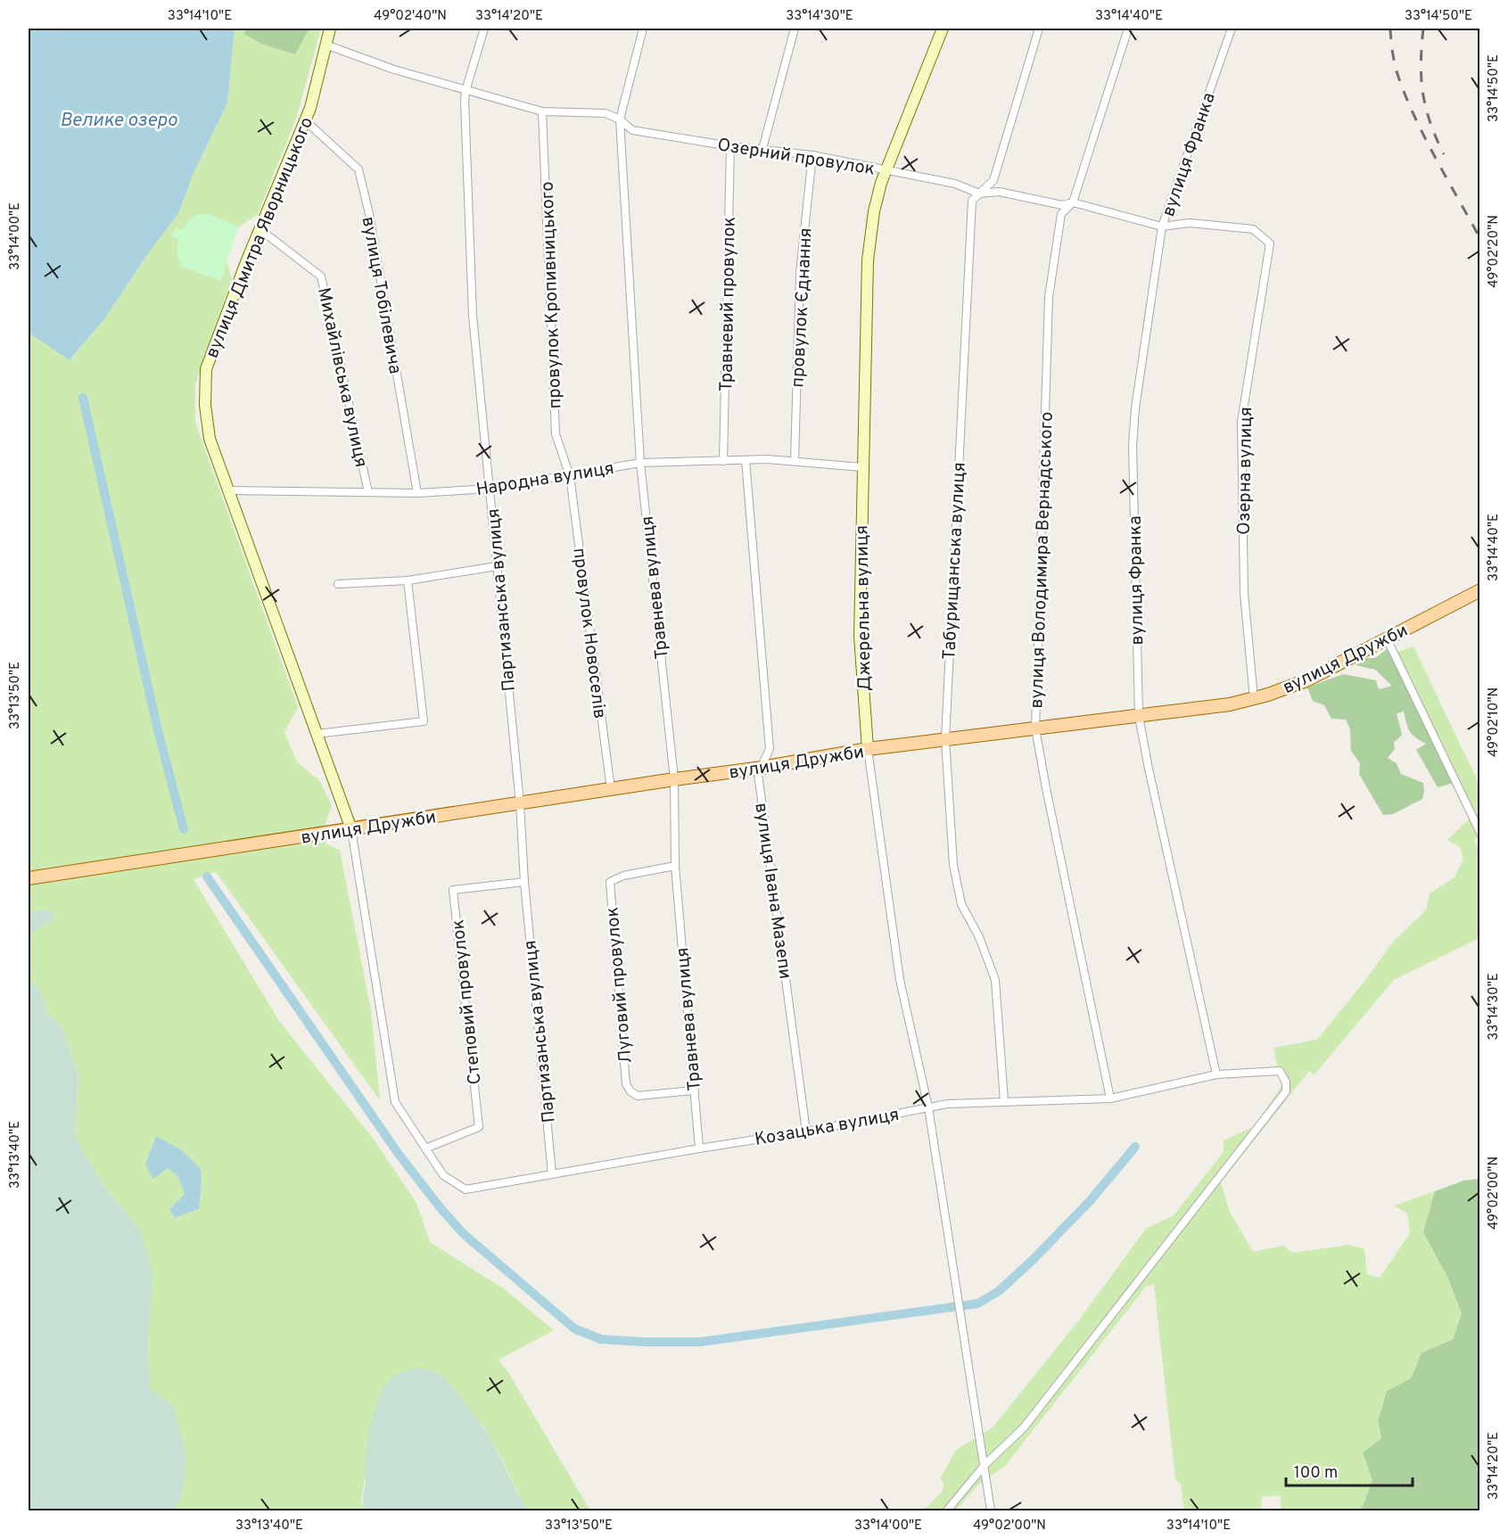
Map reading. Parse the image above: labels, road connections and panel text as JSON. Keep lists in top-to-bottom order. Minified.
{"streets":{"main road":["вулиця Дмитра Яворницького","Джерельна вулиця","вулиця Дружби"],"street":["вулиця Франка","Озерний провулок","вулиця Тобілевича","провулок Кропивницького","Травневий провулок","провулок Єднання","Михайлівська вулиця","Озерна вулиця","Народна вулиця","вулиця Володимира Вернадського","Табурищанська вулиця","Травнева вулиця","Партизанська вулиця","провулок Новоселів","вулиця Івана Мазепи","Луговий провулок","Степовий провулок","Козацька вулиця"]},"crossings":[["вулиця Франка","Озерний провулок"],["вулиця Франка","вулиця Дружби"],["вулиця Франка","Козацька вулиця"],["Озерний провулок","вулиця Дмитра Яворницького"],["Озерний провулок","провулок Кропивницького"],["Озерний провулок","Травневий провулок"],["Озерний провулок","провулок Єднання"],["Озерний провулок","Озерна вулиця"],["Озерний провулок","вулиця Володимира Вернадського"],["Озерний провулок","Табурищанська вулиця"],["Озерний провулок","Травнева вулиця"],["Озерний провулок","Партизанська вулиця"],["Озерний провулок","Джерельна вулиця"],["вулиця Дмитра Яворницького","вулиця Тобілевича"],["вулиця Дмитра Яворницького","Михайлівська вулиця"],["вулиця Дмитра Яворницького","Народна вулиця"],["вулиця Дмитра Яворницького","вулиця Дружби"],["вулиця Дмитра Яворницького","Степовий провулок"],["вулиця Дмитра Яворницького","Козацька вулиця"],["вулиця Тобілевича","Народна вулиця"],["провулок Кропивницького","Народна вулиця"],["провулок Кропивницького","провулок Новоселів"],["Травневий провулок","Народна вулиця"],["провулок Єднання","Народна вулиця"],["Михайлівська вулиця","Народна вулиця"],["Озерна вулиця","вулиця Дружби"],["Народна вулиця","Травнева вулиця"],["Народна вулиця","Партизанська вулиця"],["Народна вулиця","Джерельна вулиця"],["Народна вулиця","провулок Новоселів"],["Народна вулиця","вулиця Івана Мазепи"],["вулиця Володимира Вернадського","вулиця Дружби"],["вулиця Володимира Вернадського","Козацька вулиця"],["Табурищанська вулиця","вулиця Дружби"],["Табурищанська вулиця","Козацька вулиця"],["Травнева вулиця","вулиця Дружби"],["Травнева вулиця","Луговий провулок"],["Травнева вулиця","Козацька вулиця"],["Партизанська вулиця","вулиця Дружби"],["Партизанська вулиця","Степовий провулок"],["Партизанська вулиця","Козацька вулиця"],["Джерельна вулиця","вулиця Дружби"],["Джерельна вулиця","Козацька вулиця"],["провулок Новоселів","вулиця Дружби"],["вулиця Дружби","вулиця Івана Мазепи"],["вулиця Івана Мазепи","Козацька вулиця"]],"water":["Велике озеро"],"scale_bar":"100 m","coordinates":["33°14'10\"E","49°02'40\"N","33°14'20\"E","33°14'30\"E","33°14'40\"E","33°14'50\"E","33°14'00\"E","49°02'20\"N","33°13'50\"E","49°02'10\"N","33°13'40\"E","49°02'00\"N"]}
